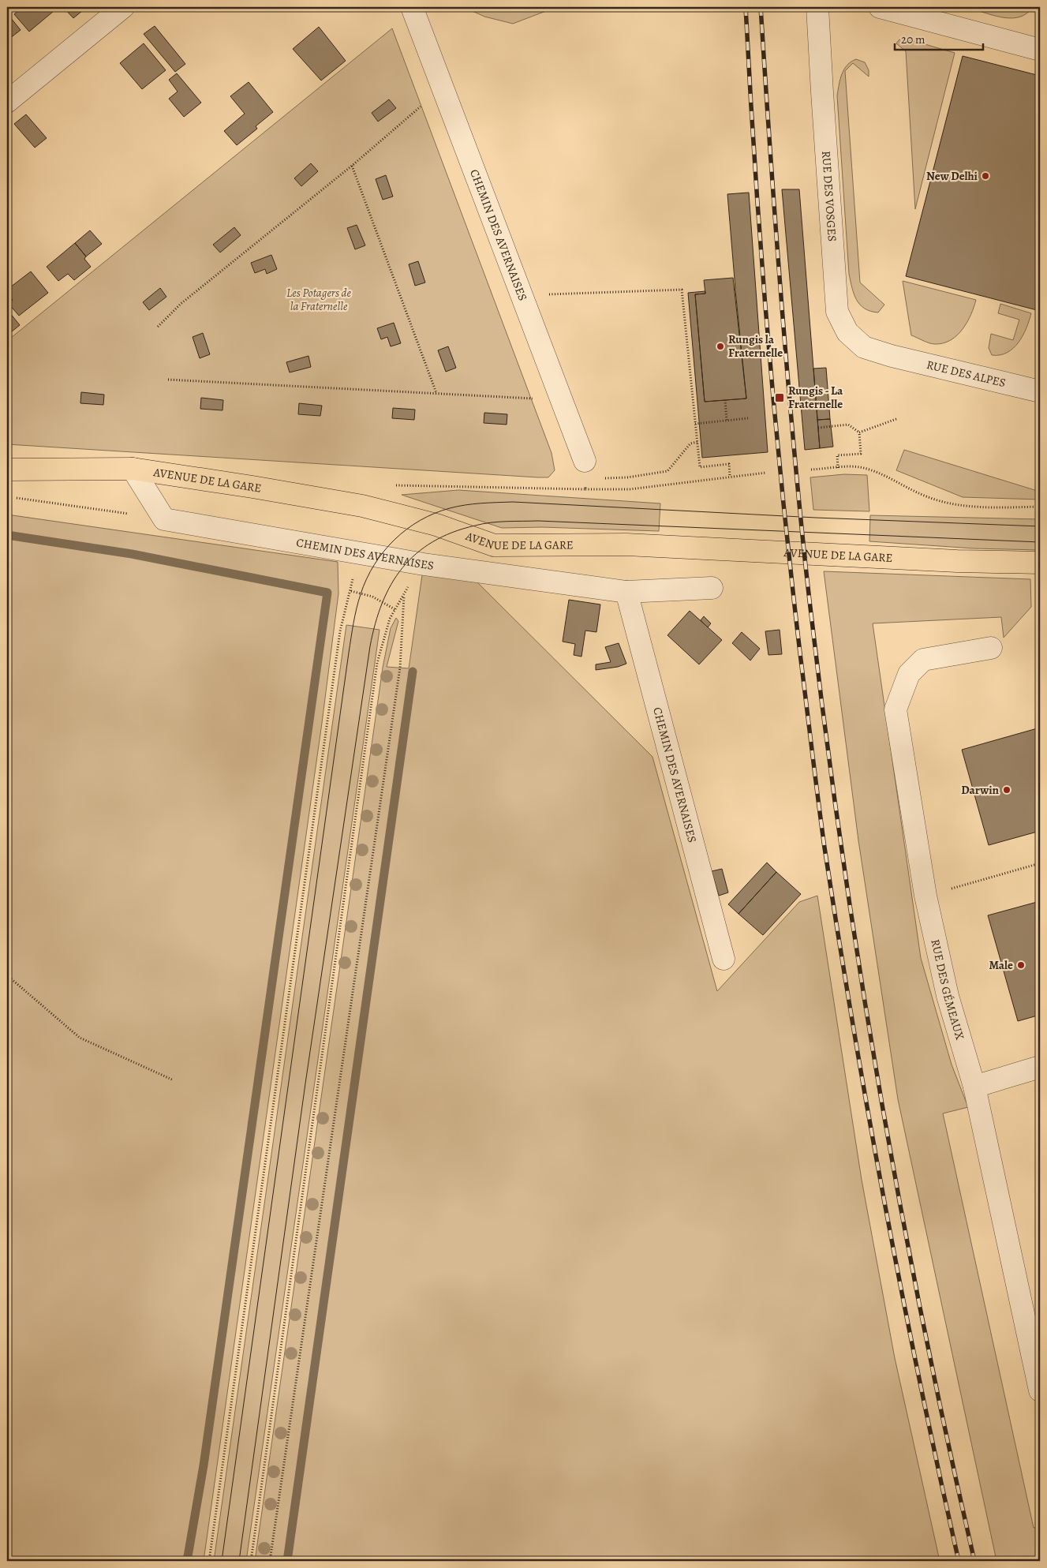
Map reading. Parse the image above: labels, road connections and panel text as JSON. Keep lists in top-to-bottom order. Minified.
{"streets":{"main road":["AVENUE DE LA GARE"],"street":["RUE DES VOSGES","CHEMIN DES AVERNAISES","RUE DES ALPES","RUE DES GÉMEAUX"]},"crossings":[["RUE DES VOSGES","RUE DES ALPES"]],"parks":["Les Potagers de la Fraternelle"],"places":{"other":["New Delhi","Rungis la Fraternelle","Darwin","Male"],"transit":["Rungis - La Fraternelle"]},"scale_bar":"20 m"}
